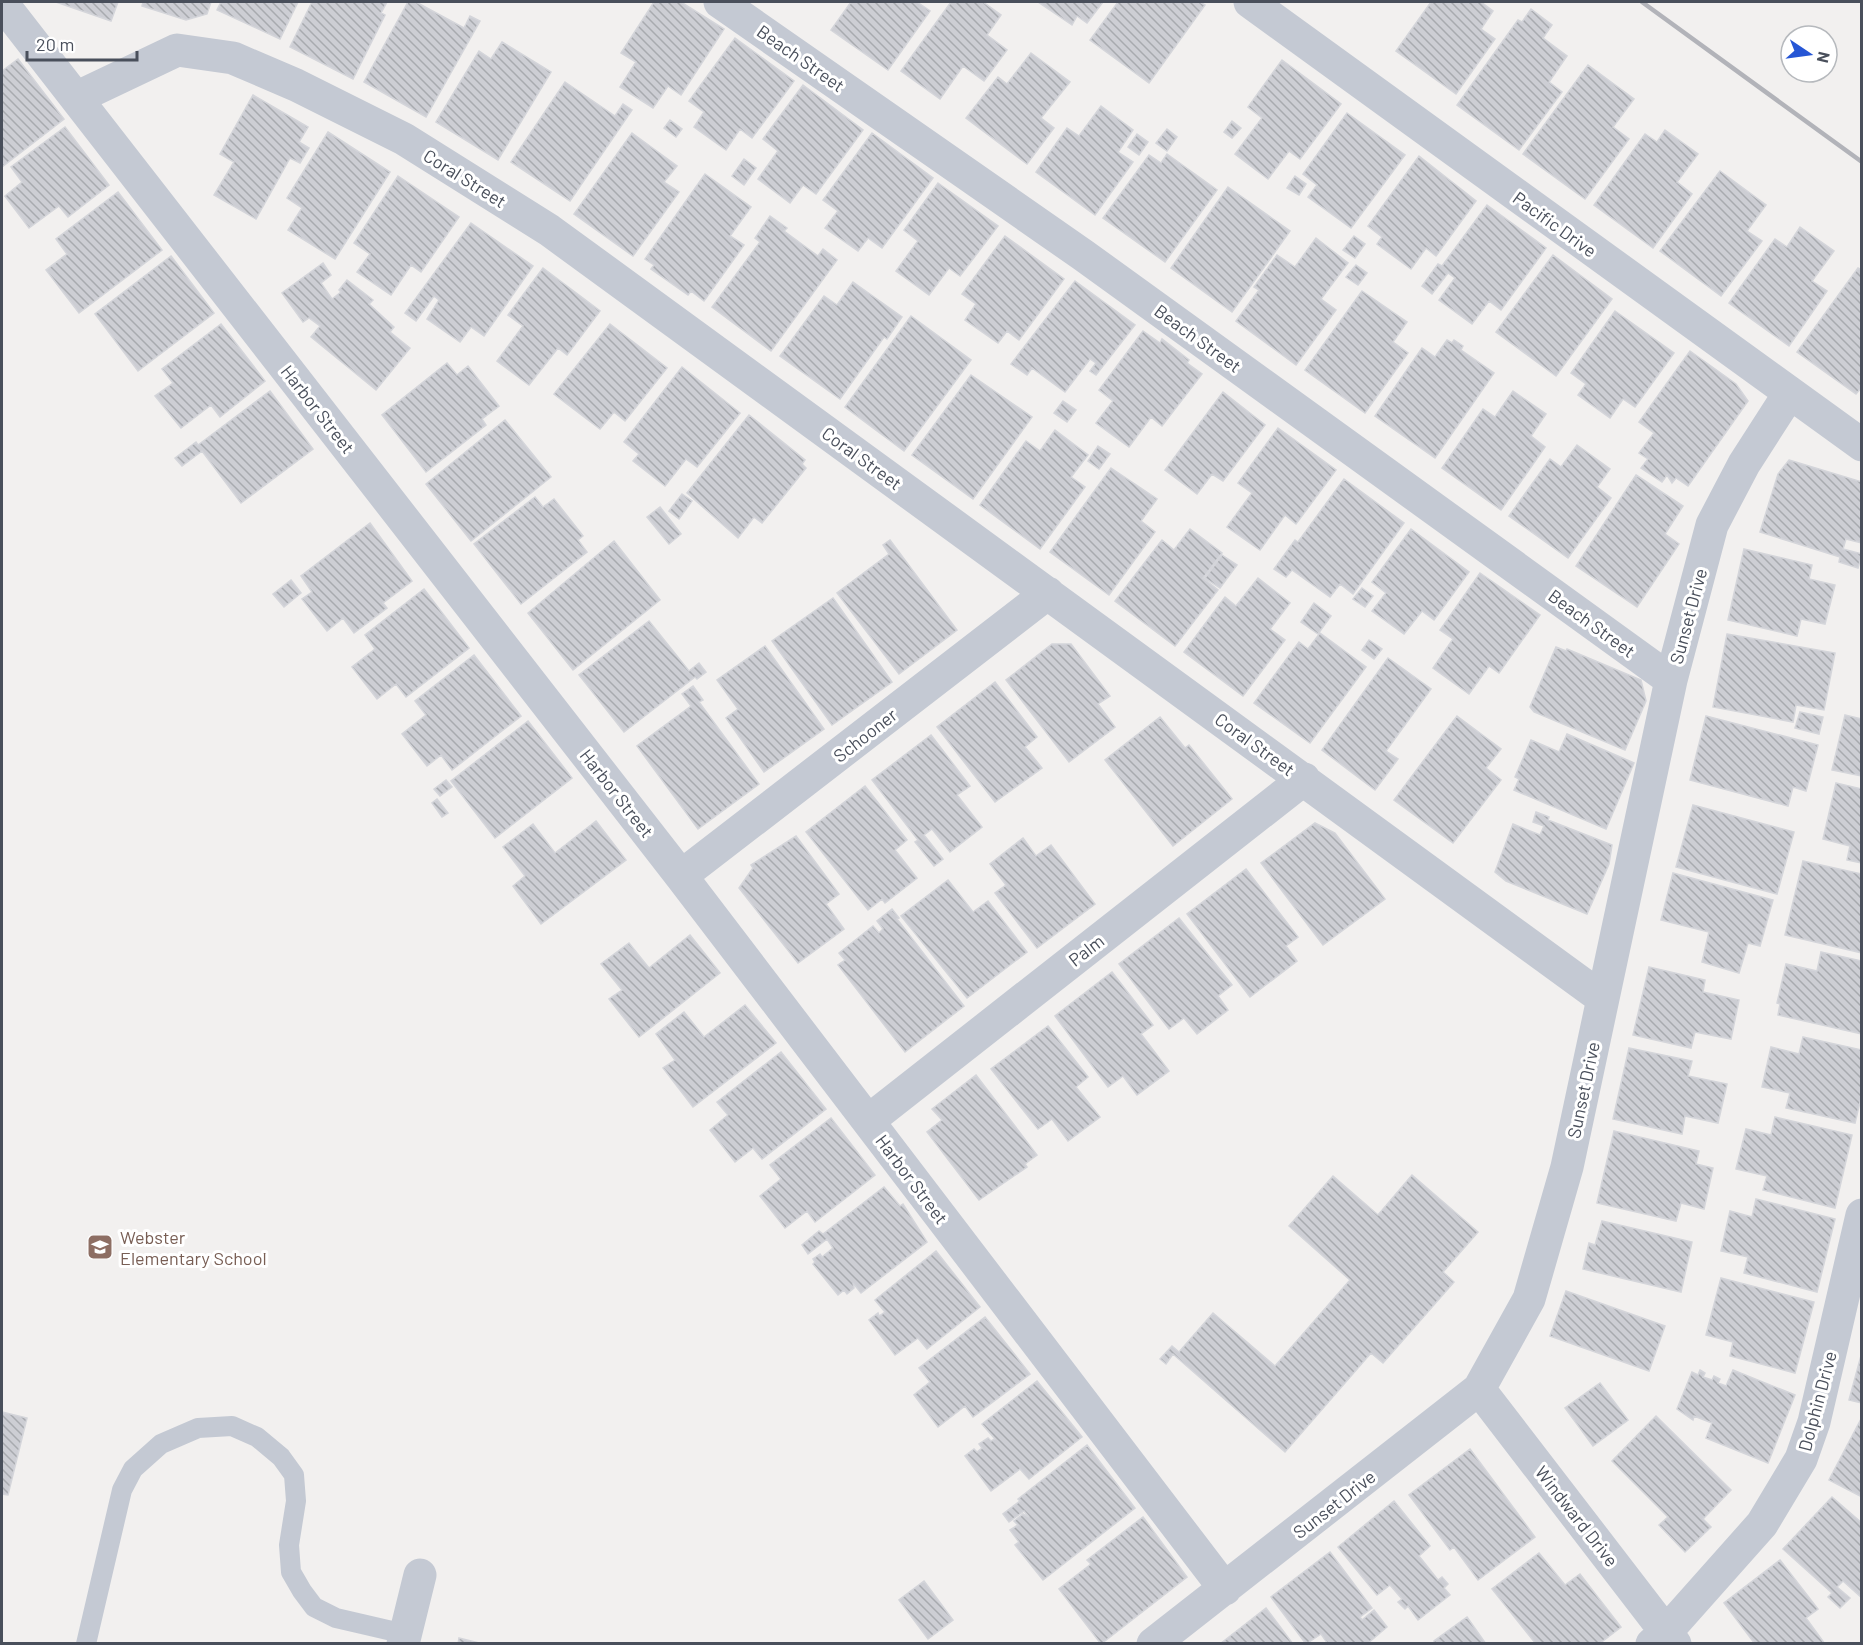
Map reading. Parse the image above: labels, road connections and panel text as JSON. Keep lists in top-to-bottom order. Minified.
{"streets":{"street":["Beach Street","Coral Street","Pacific Drive","Harbor Street","Sunset Drive","Schooner","Palm","Dolphin Drive","Windward Drive"]},"crossings":[["Beach Street","Sunset Drive"],["Coral Street","Harbor Street"],["Coral Street","Sunset Drive"],["Coral Street","Schooner"],["Coral Street","Palm"],["Pacific Drive","Sunset Drive"],["Harbor Street","Sunset Drive"],["Harbor Street","Schooner"],["Harbor Street","Palm"],["Sunset Drive","Windward Drive"],["Dolphin Drive","Windward Drive"]],"places":{"school or university":["Webster Elementary School"]},"scale_bar":"20 m","north":"right"}
